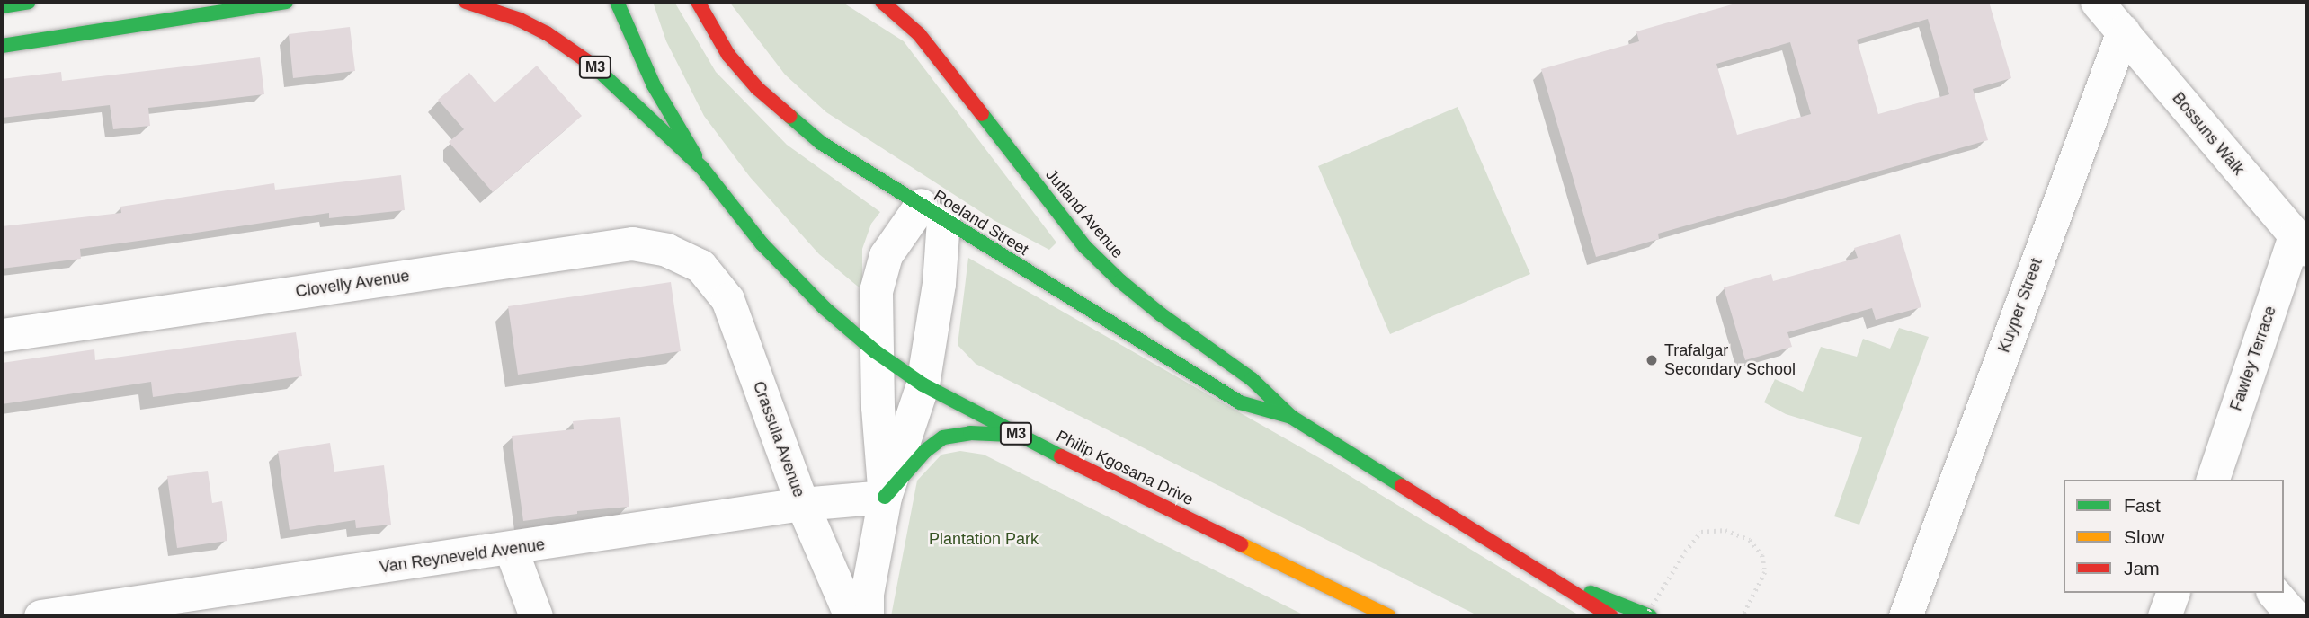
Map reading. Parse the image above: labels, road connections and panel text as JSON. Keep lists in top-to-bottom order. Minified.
{"streets":{"main road":["M3","Jutland Avenue","Roeland Street","Philip Kgosana Drive"],"street":["Bossuns Walk","Clovelly Avenue","Kuyper Street","Fawley Terrace","Crassula Avenue","Van Reyneveld Avenue"]},"crossings":[["M3","Philip Kgosana Drive"],["Bossuns Walk","Kuyper Street"],["Bossuns Walk","Fawley Terrace"],["Jutland Avenue","Roeland Street"],["Clovelly Avenue","Crassula Avenue"],["Crassula Avenue","Van Reyneveld Avenue"]],"parks":["Plantation Park"],"places":["Trafalgar Secondary School"],"legend":["Fast","Slow","Jam"]}
